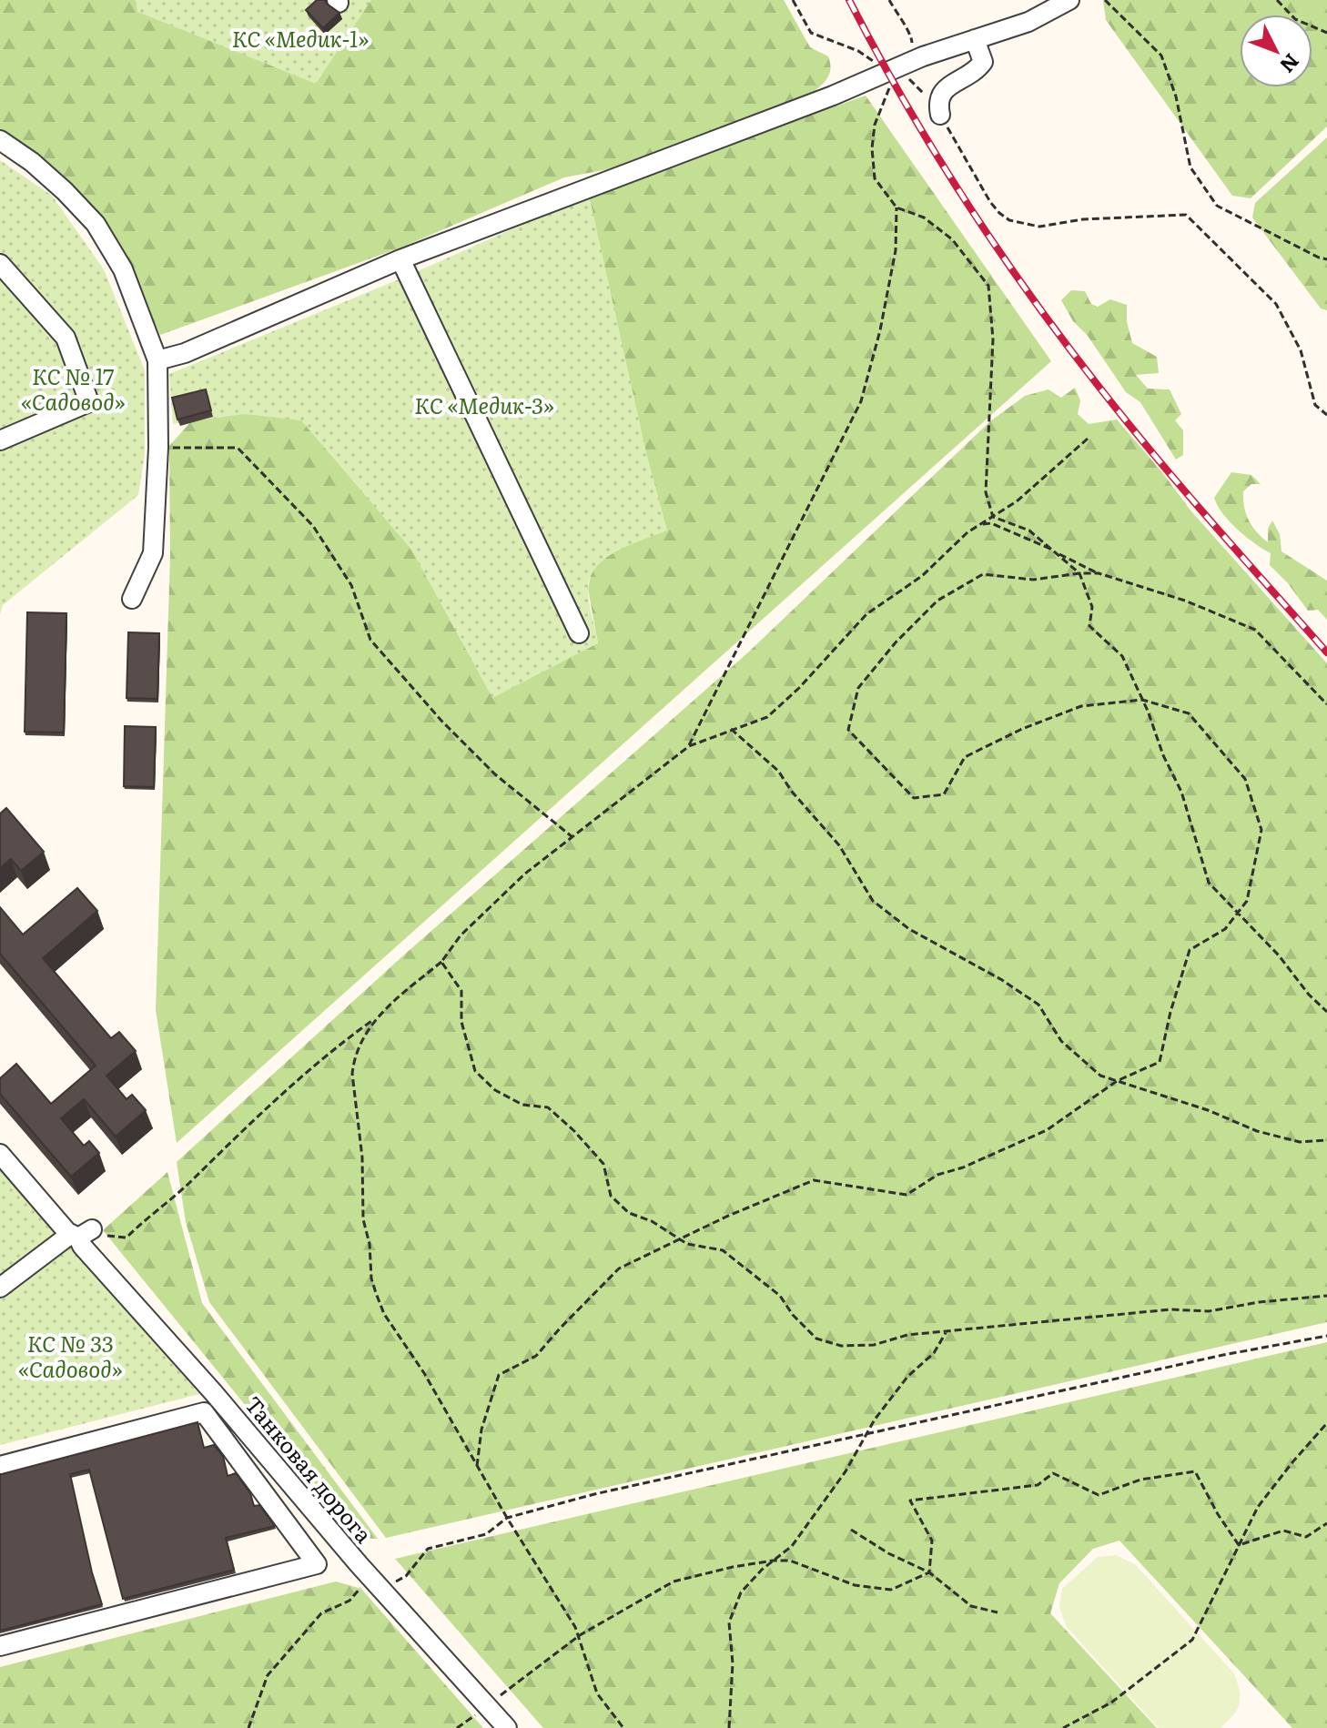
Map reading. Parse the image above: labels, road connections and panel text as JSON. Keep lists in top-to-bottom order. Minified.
{"streets":{"street":["Танковая дорога"]},"parks":["КС «Медик-1»","КС № 17 «Садовод»","КС «Медик-3»","КС № 33 «Садовод»"],"north":"bottom right"}
